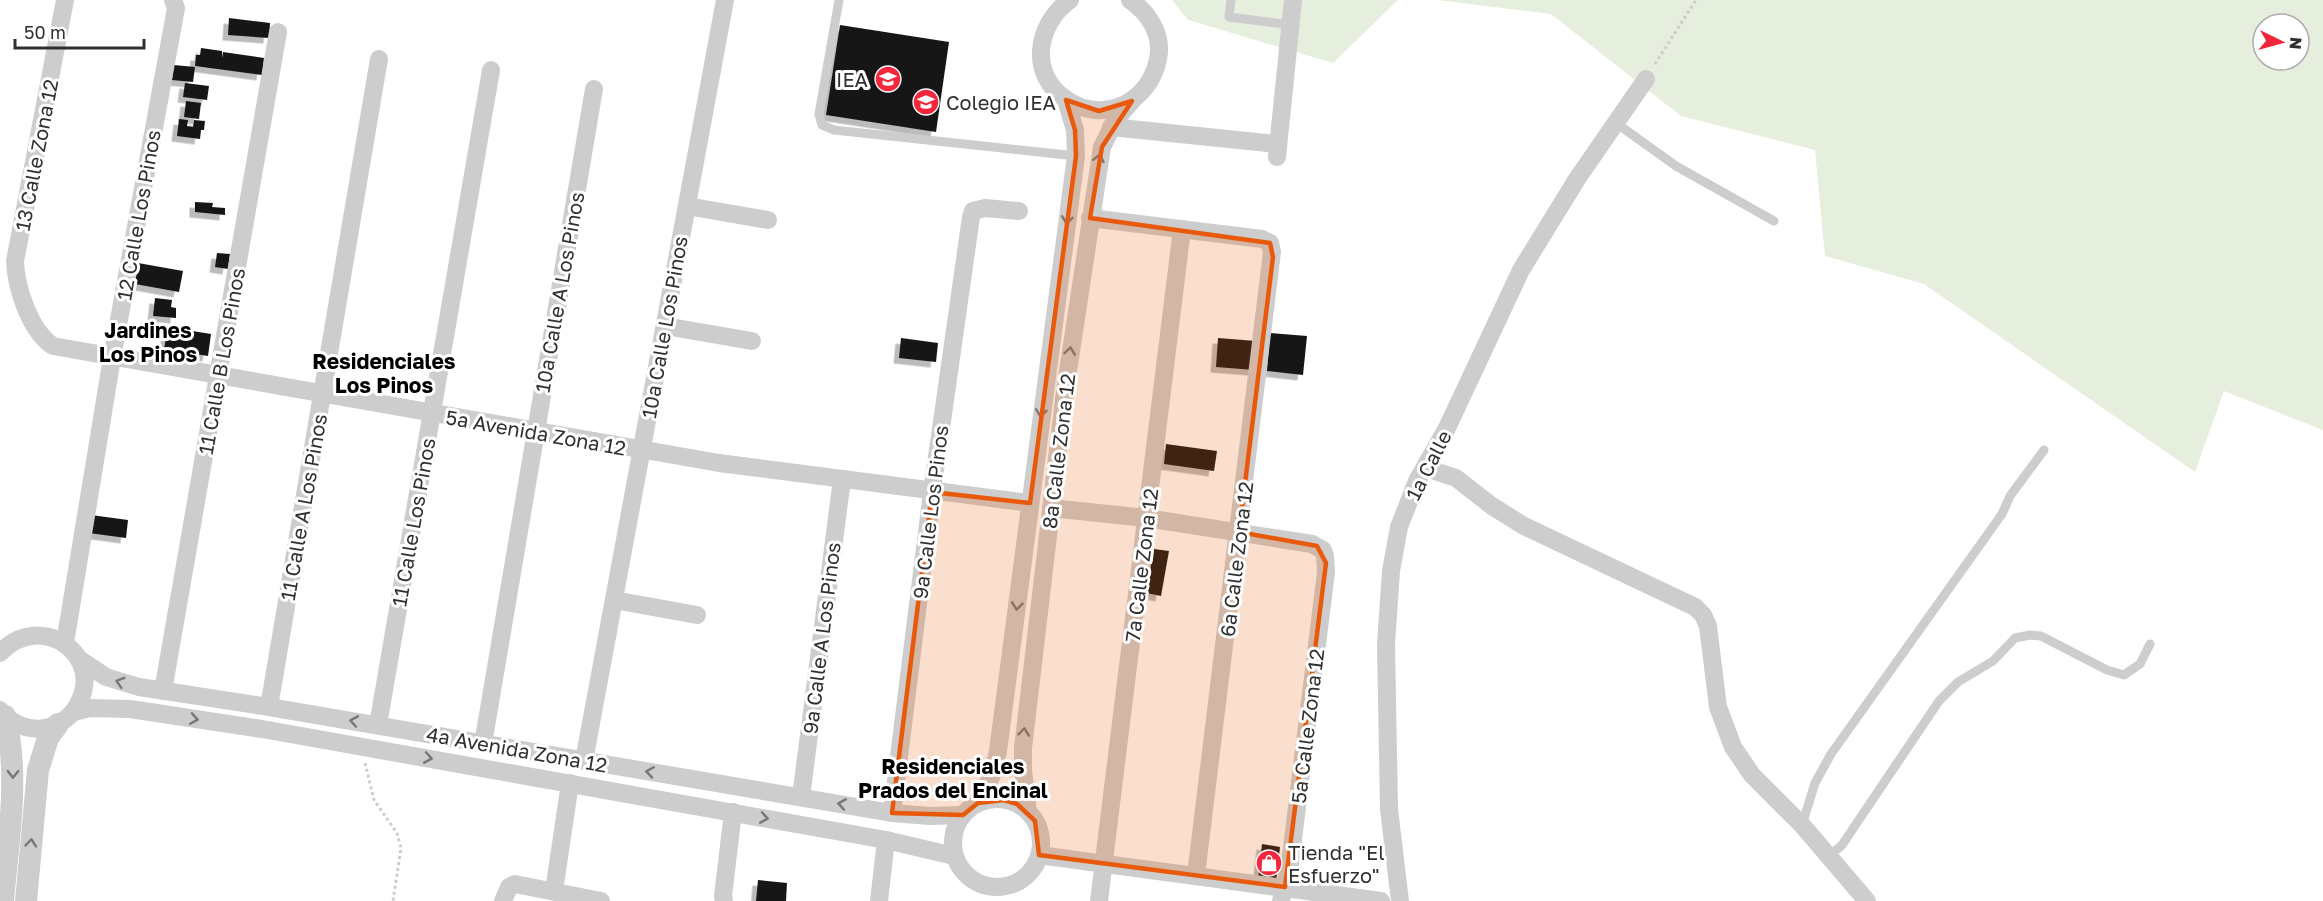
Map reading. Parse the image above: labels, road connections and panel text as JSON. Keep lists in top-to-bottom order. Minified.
{"streets":{"street":["13 Calle Zona 12","12 Calle Los Pinos","10a Calle A Los Pinos","10a Calle Los Pinos","11 Calle B Los Pinos","5a Avenida Zona 12","8a Calle Zona 12","1a Calle","11 Calle A Los Pinos","9a Calle Los Pinos","11 Calle Los Pinos","6a Calle Zona 12","7a Calle Zona 12","9a Calle A Los Pinos","5a Calle Zona 12","4a Avenida Zona 12"]},"crossings":[["13 Calle Zona 12","5a Avenida Zona 12"],["12 Calle Los Pinos","5a Avenida Zona 12"],["12 Calle Los Pinos","4a Avenida Zona 12"],["10a Calle A Los Pinos","5a Avenida Zona 12"],["10a Calle A Los Pinos","4a Avenida Zona 12"],["10a Calle Los Pinos","5a Avenida Zona 12"],["10a Calle Los Pinos","4a Avenida Zona 12"],["11 Calle B Los Pinos","5a Avenida Zona 12"],["11 Calle B Los Pinos","4a Avenida Zona 12"],["5a Avenida Zona 12","8a Calle Zona 12"],["5a Avenida Zona 12","11 Calle A Los Pinos"],["5a Avenida Zona 12","9a Calle Los Pinos"],["5a Avenida Zona 12","11 Calle Los Pinos"],["5a Avenida Zona 12","9a Calle A Los Pinos"],["8a Calle Zona 12","4a Avenida Zona 12"],["11 Calle A Los Pinos","4a Avenida Zona 12"],["9a Calle Los Pinos","4a Avenida Zona 12"],["11 Calle Los Pinos","4a Avenida Zona 12"],["6a Calle Zona 12","7a Calle Zona 12"],["6a Calle Zona 12","5a Calle Zona 12"],["9a Calle A Los Pinos","4a Avenida Zona 12"]],"districts":["Jardines Los Pinos","Residenciales Los Pinos","Residenciales Prados del Encinal"],"places":{"school or university":["IEA","Colegio IEA"],"shop":["Tienda \"El Esfuerzo\""]},"scale_bar":"50 m","north":"right"}
